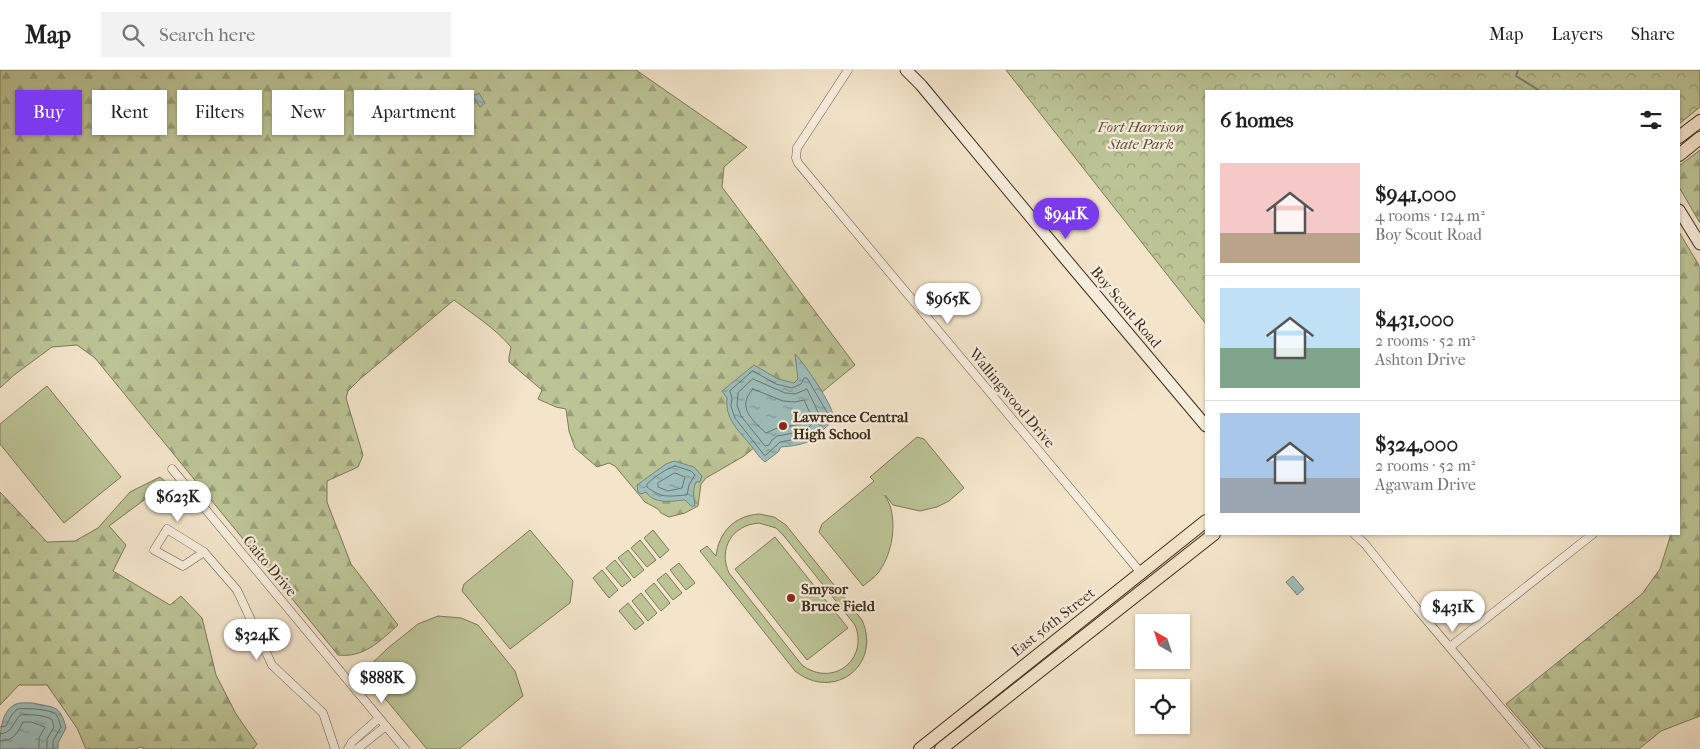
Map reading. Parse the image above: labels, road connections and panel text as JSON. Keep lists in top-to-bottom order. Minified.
{"streets":{"main road":["East 56th Street"],"street":["Boy Scout Road","Wallingwood Drive","Caito Drive"]},"crossings":[["Wallingwood Drive","East 56th Street"]],"parks":["Fort Harrison State Park"],"places":["Lawrence Central High School","Smysor Bruce Field"],"north":"top left","page":{"header":"Map","search":"Search here","nav":["Map","Layers","Share"],"chip":["Buy","Rent","Filters","New","Apartment"],"heading":"6 homes","list":[{"name":"$941,000","note":"4 rooms · 124 m² · Boy Scout Road"},{"name":"$431,000","note":"2 rooms · 52 m² · Ashton Drive"},{"name":"$324,000","note":"2 rooms · 52 m² · Agawam Drive"}],"price":["$941K","$965K","$623K","$431K","$324K","$888K"]}}
